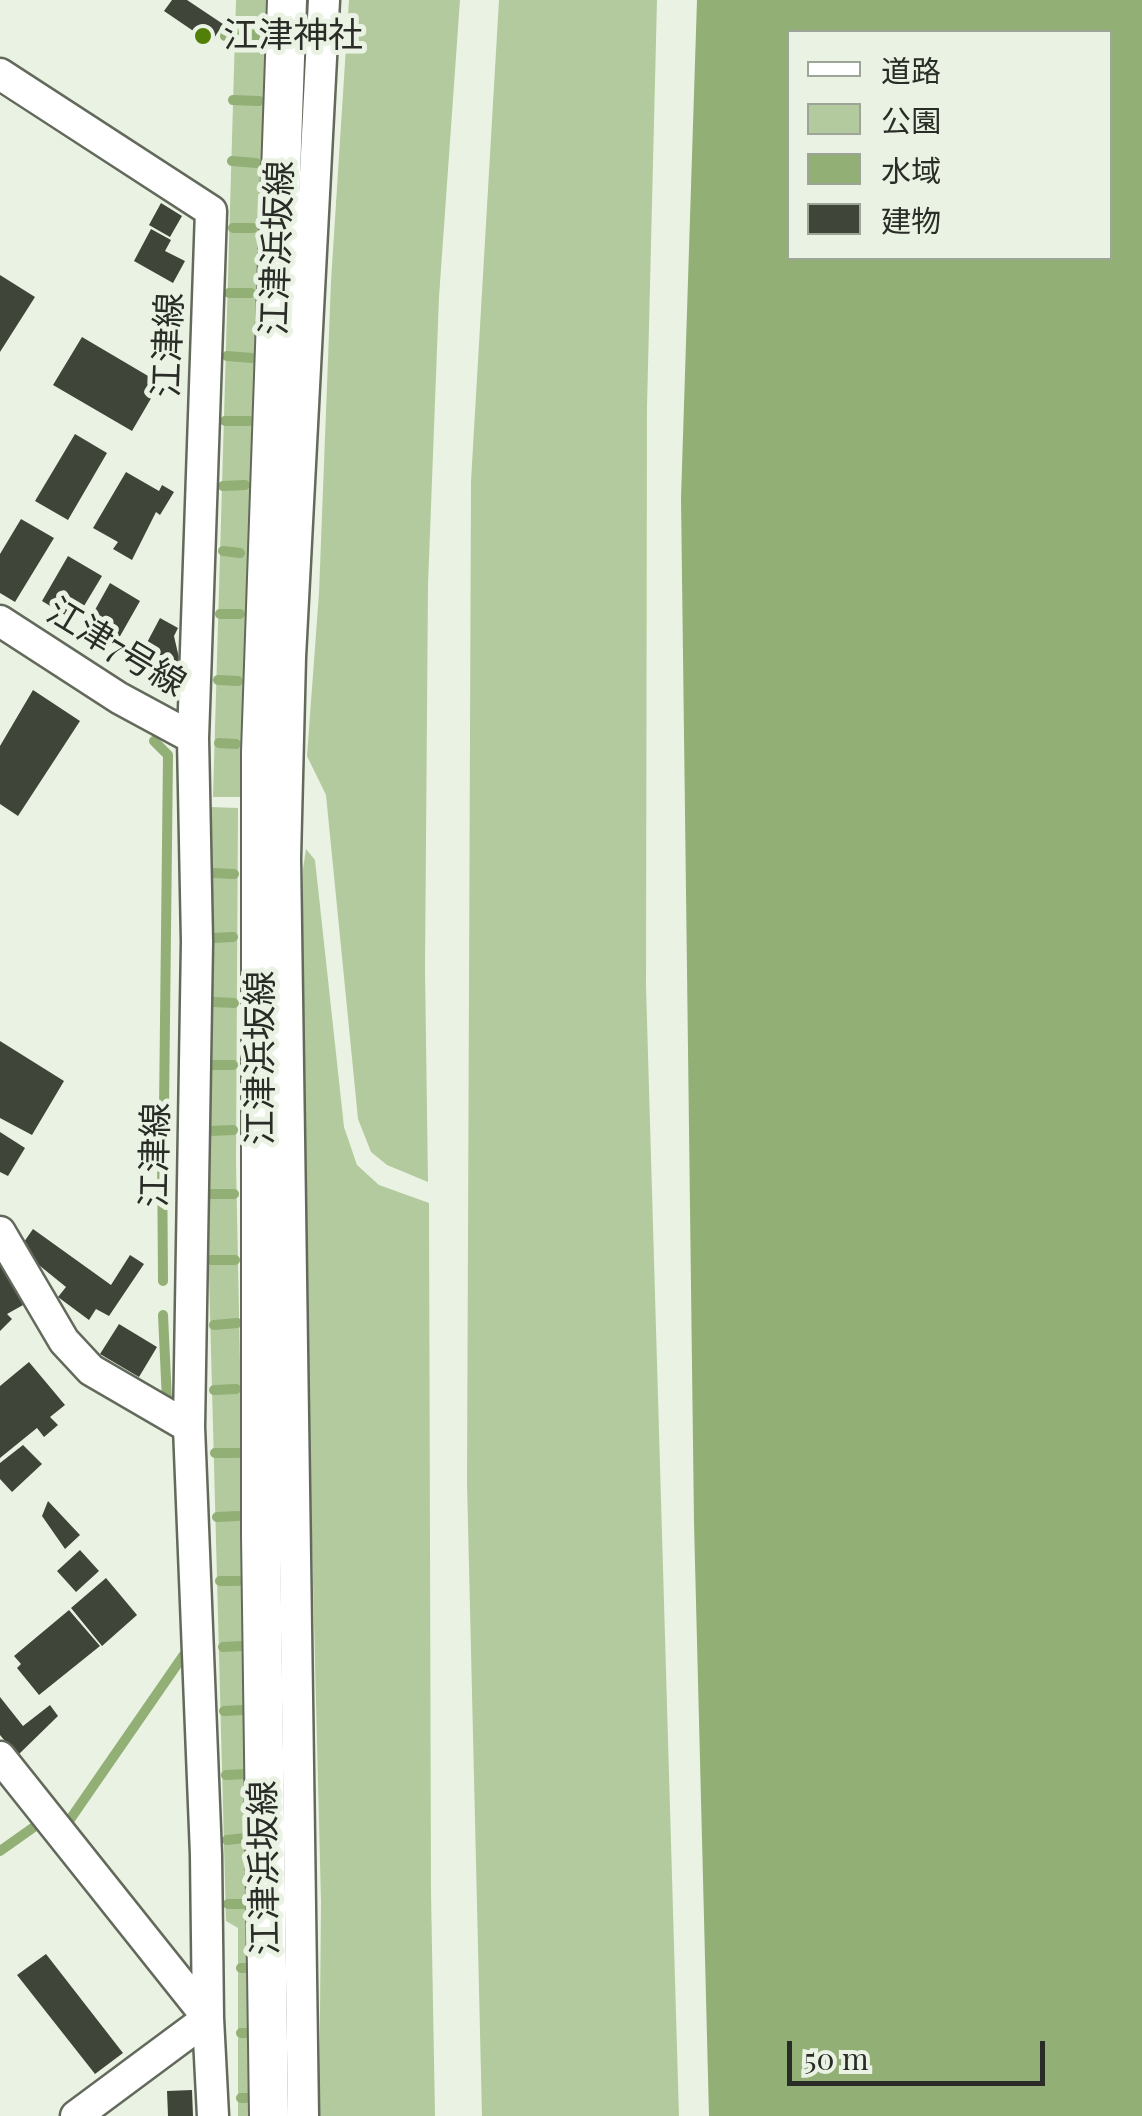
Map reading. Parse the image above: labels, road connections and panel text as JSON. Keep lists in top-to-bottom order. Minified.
{"streets":{"street":["江津浜坂線","江津線","江津7号線"]},"crossings":[["江津線","江津7号線"]],"places":["江津神社"],"legend":["道路","公園","水域","建物"],"scale_bar":"50 m"}
